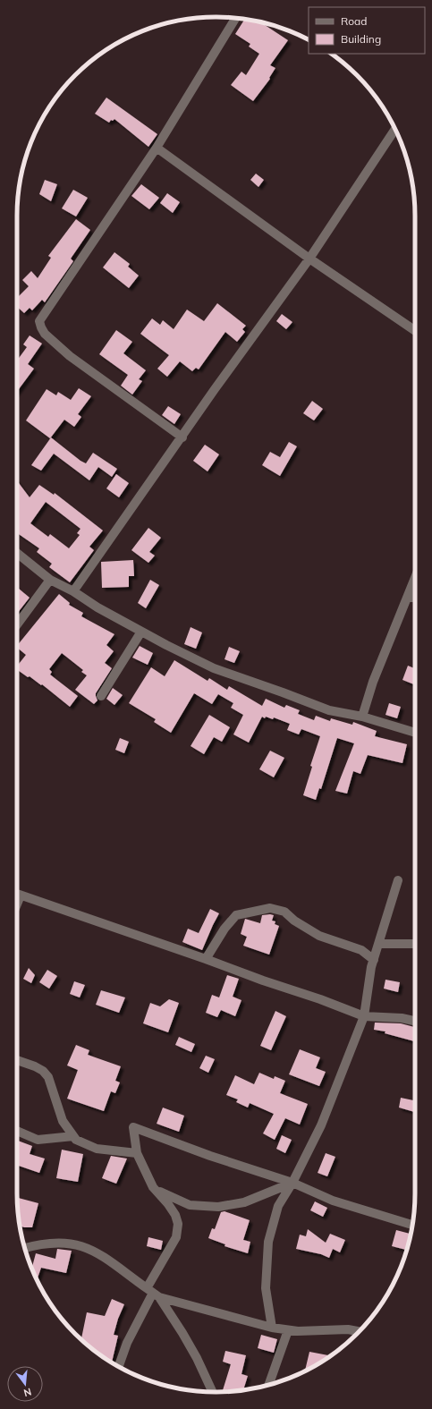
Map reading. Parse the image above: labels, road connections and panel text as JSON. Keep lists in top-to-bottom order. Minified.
{"legend":["Road","Building"],"north":"bottom"}
